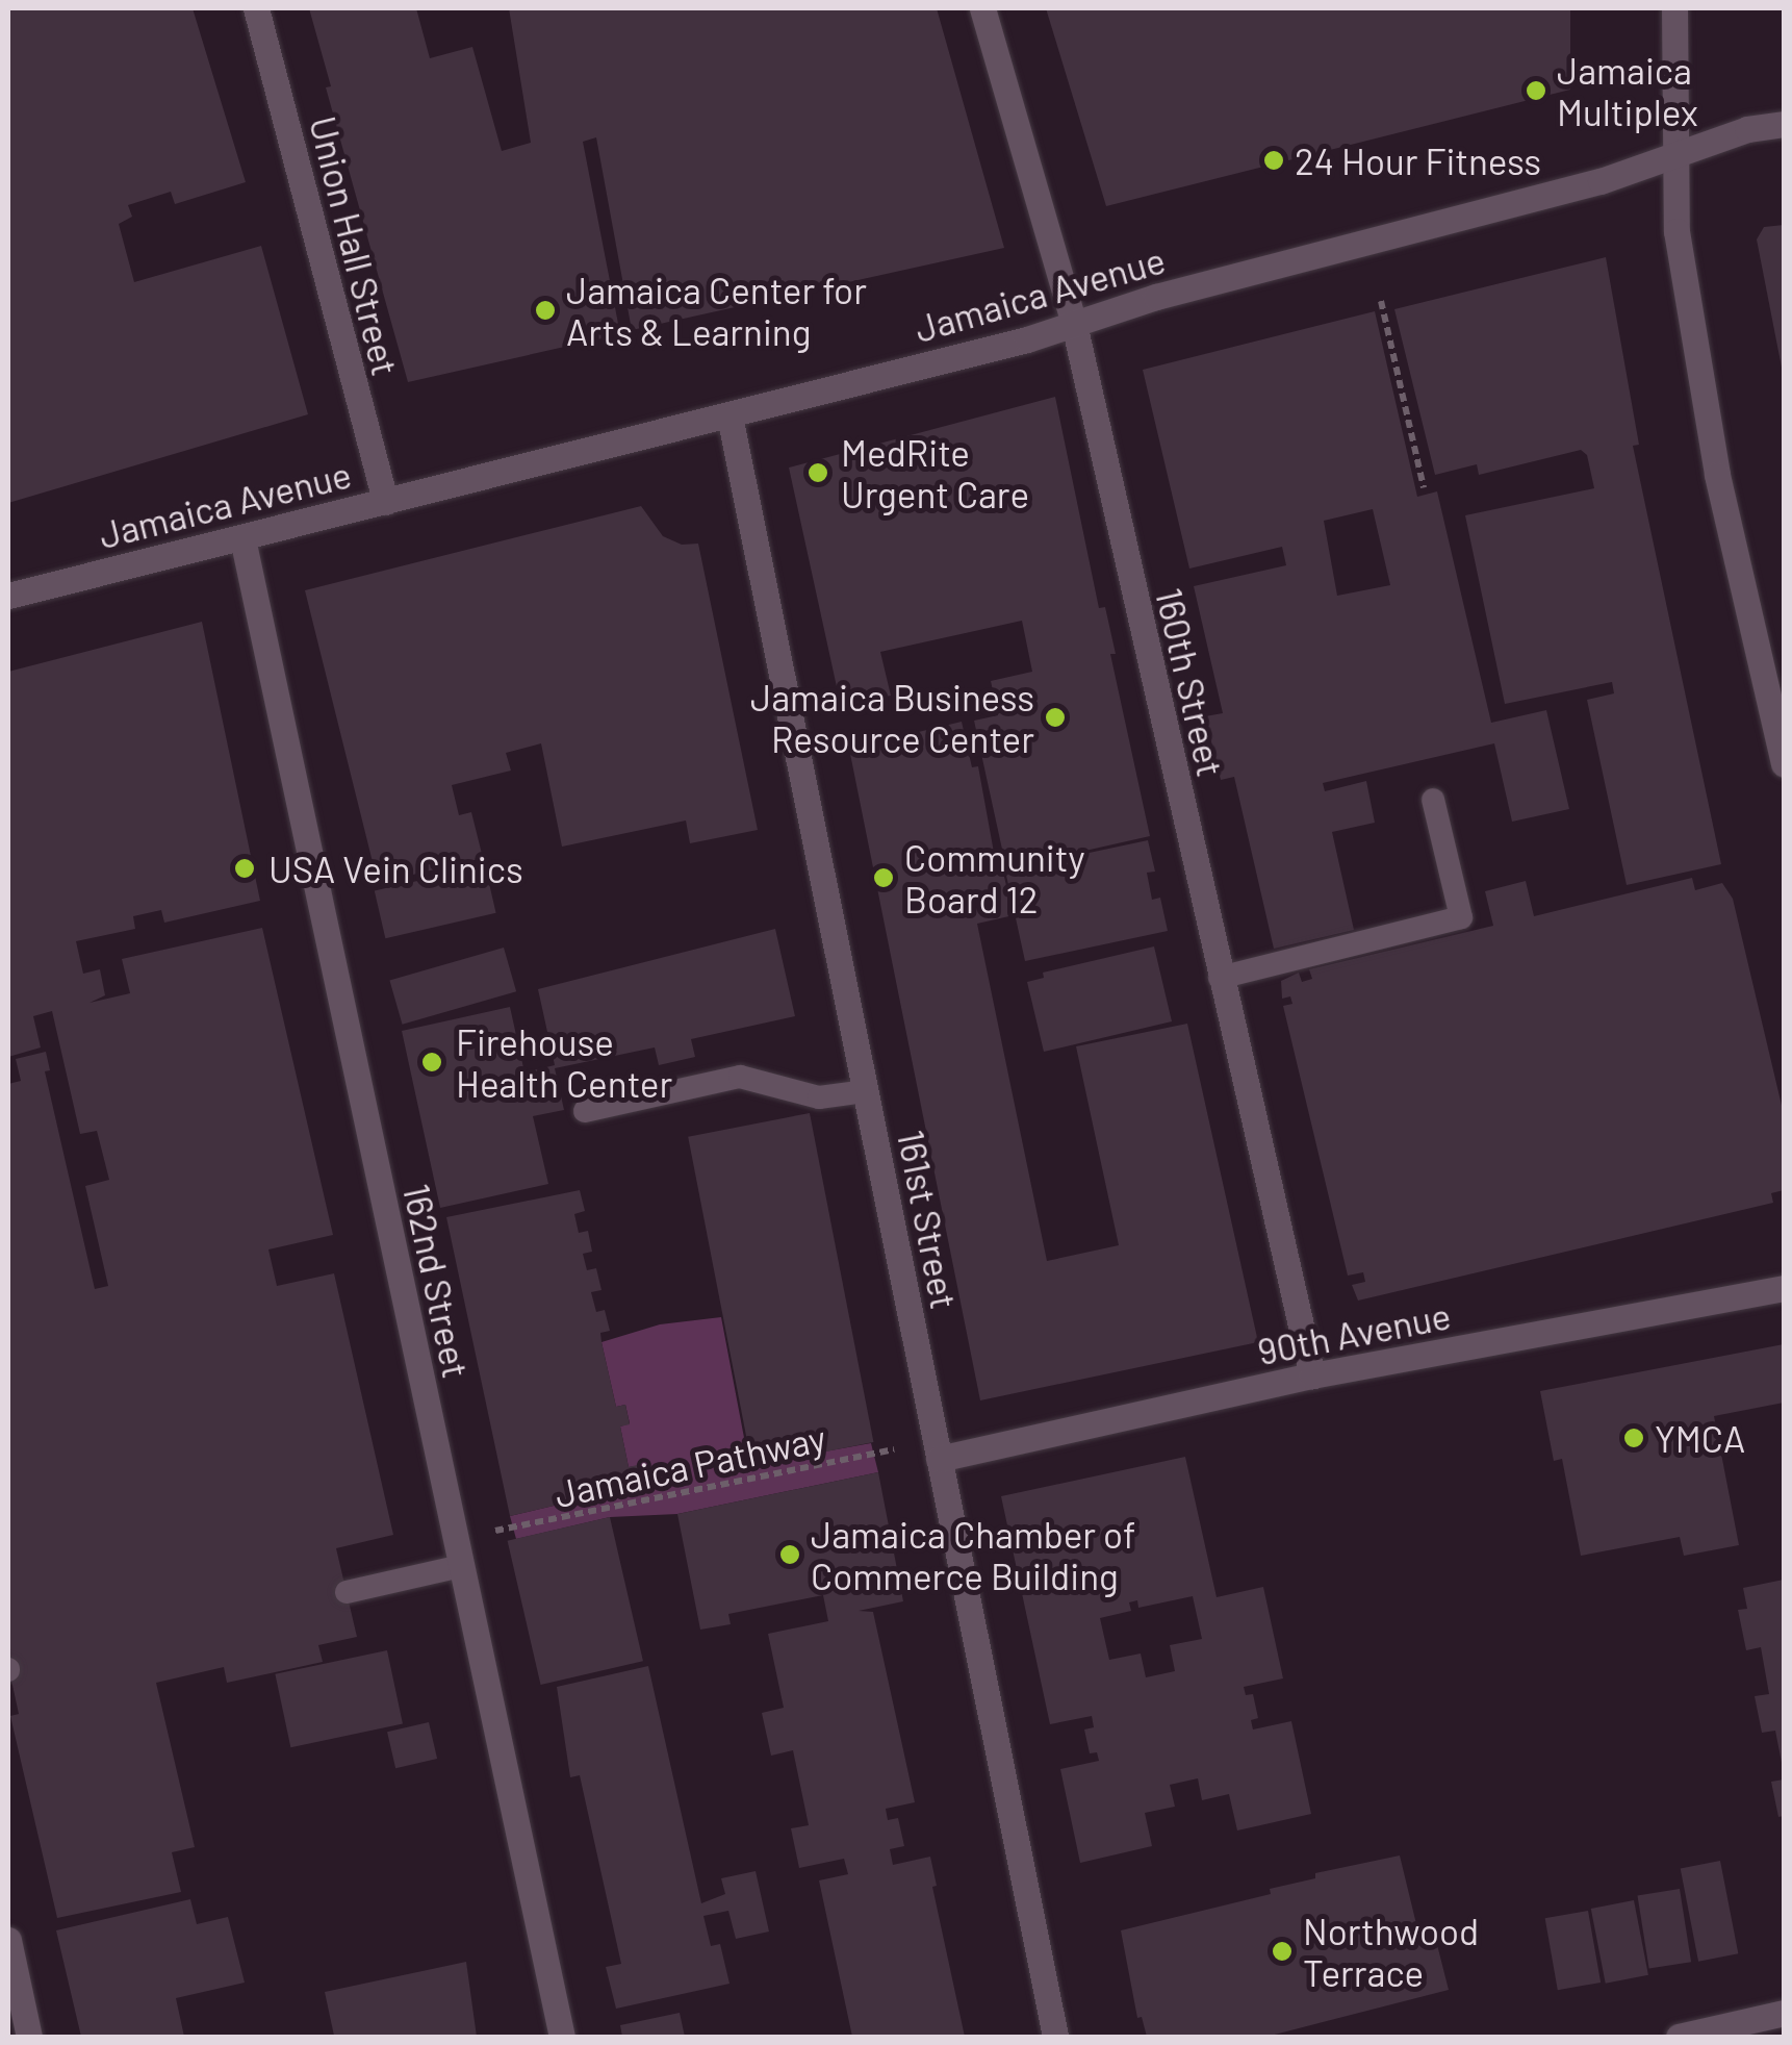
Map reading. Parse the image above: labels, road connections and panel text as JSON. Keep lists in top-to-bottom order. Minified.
{"streets":{"street":["Union Hall Street","Jamaica Avenue","160th Street","161st Street","162nd Street","90th Avenue"],"path":["Jamaica Pathway"]},"crossings":[["Union Hall Street","Jamaica Avenue"],["Jamaica Avenue","160th Street"],["Jamaica Avenue","161st Street"],["Jamaica Avenue","162nd Street"],["160th Street","90th Avenue"],["161st Street","90th Avenue"]],"places":["Jamaica Multiplex","24 Hour Fitness","Jamaica Center for Arts & Learning","MedRite Urgent Care","Jamaica Business Resource Center","USA Vein Clinics","Community Board 12","Firehouse Health Center","YMCA","Jamaica Chamber of Commerce Building","Northwood Terrace"]}
